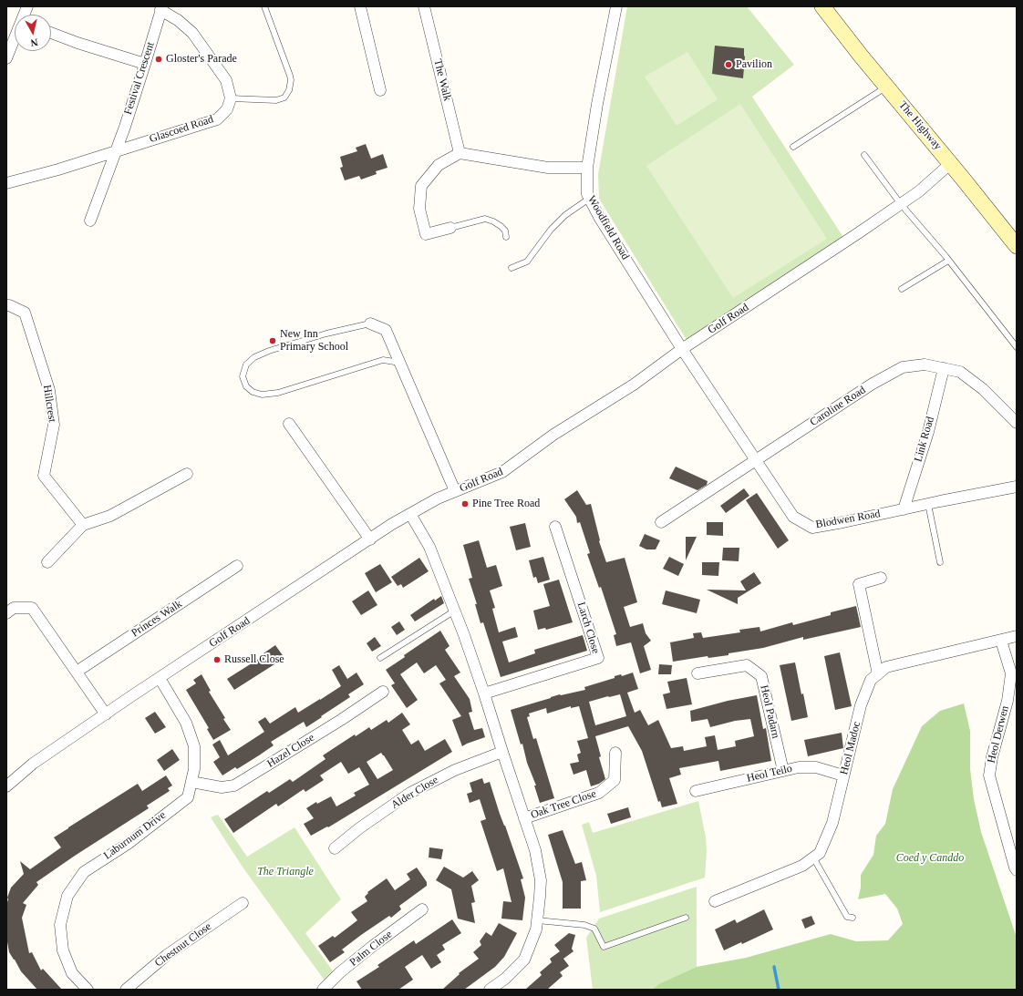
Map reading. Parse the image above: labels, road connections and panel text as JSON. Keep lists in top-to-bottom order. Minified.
{"streets":{"street":["Festival Crescent","The Walk","The Highway","Glascoed Road","Woodfield Road","Golf Road","Hillcrest","Caroline Road","Link Road","Blodwen Road","Princes Walk","Larch Close","Heol Padarn","Heol Derwen","Heol Madoc","Hazel Close","Heol Teilo","Alder Close","Oak Tree Close","Laburnum Drive","Chestnut Close","Palm Close"]},"crossings":[["Festival Crescent","Glascoed Road"],["The Highway","Golf Road"],["Woodfield Road","Golf Road"],["Woodfield Road","Blodwen Road"],["Golf Road","Blodwen Road"],["Golf Road","Laburnum Drive"],["Caroline Road","Link Road"],["Caroline Road","Blodwen Road"],["Link Road","Blodwen Road"],["Heol Padarn","Heol Teilo"],["Heol Derwen","Heol Madoc"],["Heol Madoc","Heol Teilo"],["Hazel Close","Laburnum Drive"]],"parks":["Coed y Canddo","The Triangle"],"places":["Gloster's Parade","Pavilion","New Inn Primary School","Pine Tree Road","Russell Close"],"north":"bottom"}
